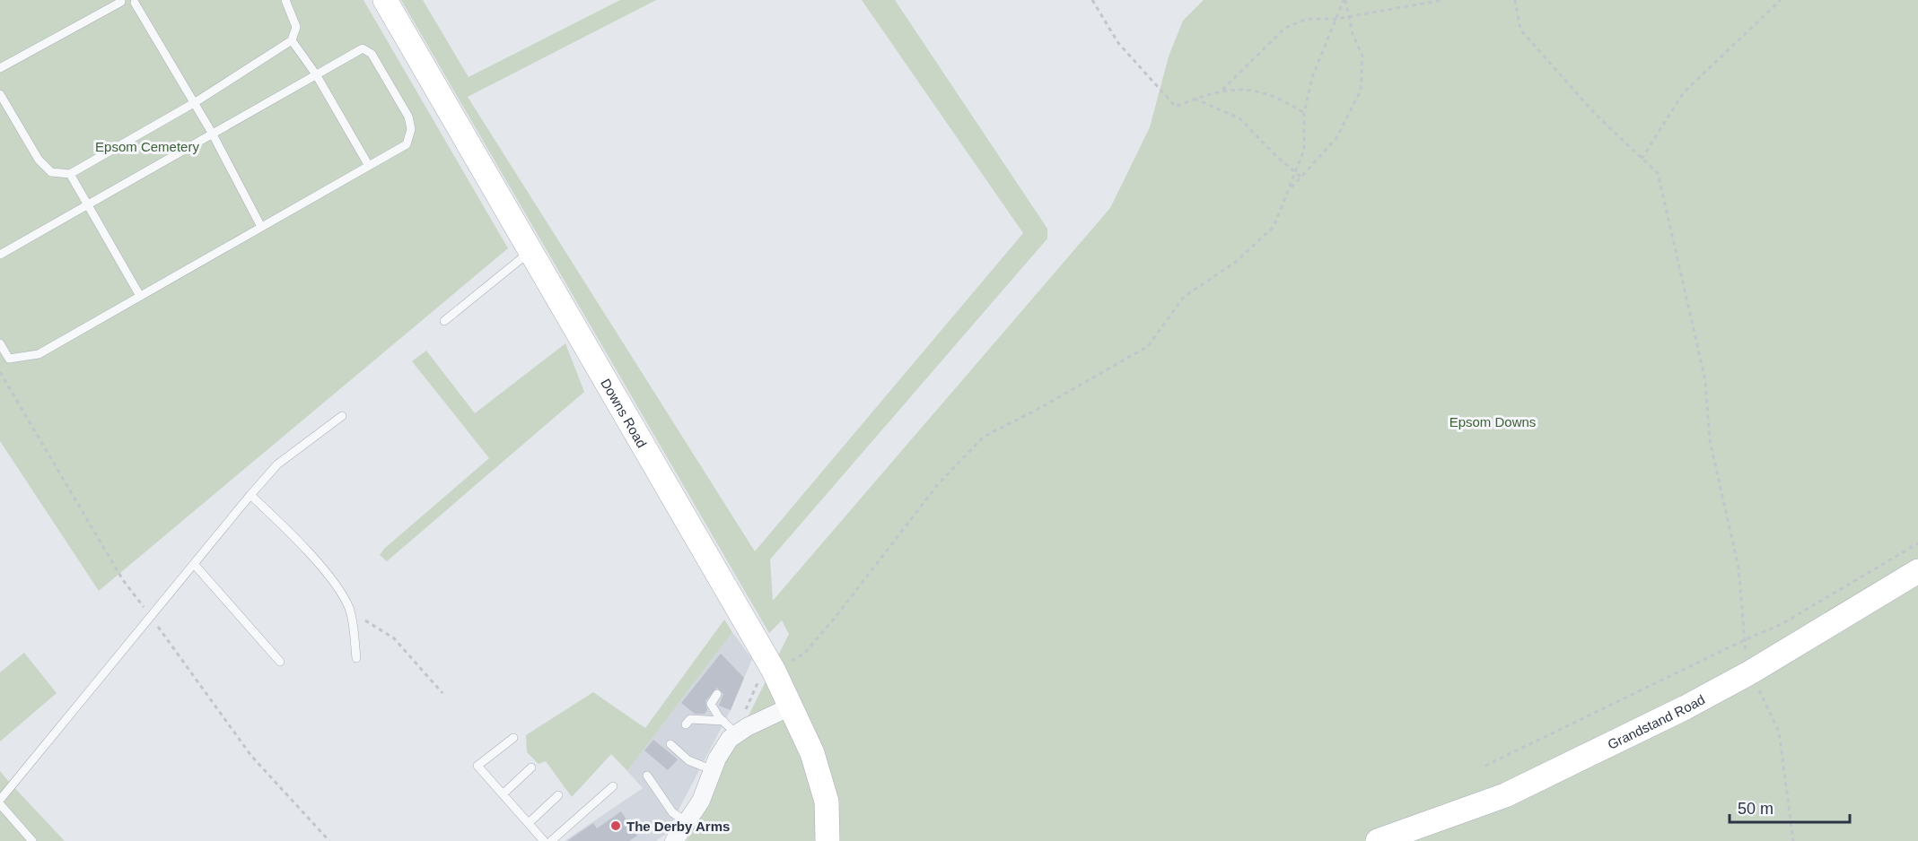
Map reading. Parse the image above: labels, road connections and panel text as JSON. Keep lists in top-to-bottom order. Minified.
{"streets":{"main road":["Downs Road","Grandstand Road"]},"parks":["Epsom Cemetery","Epsom Downs"],"places":["The Derby Arms"],"scale_bar":"50 m"}
